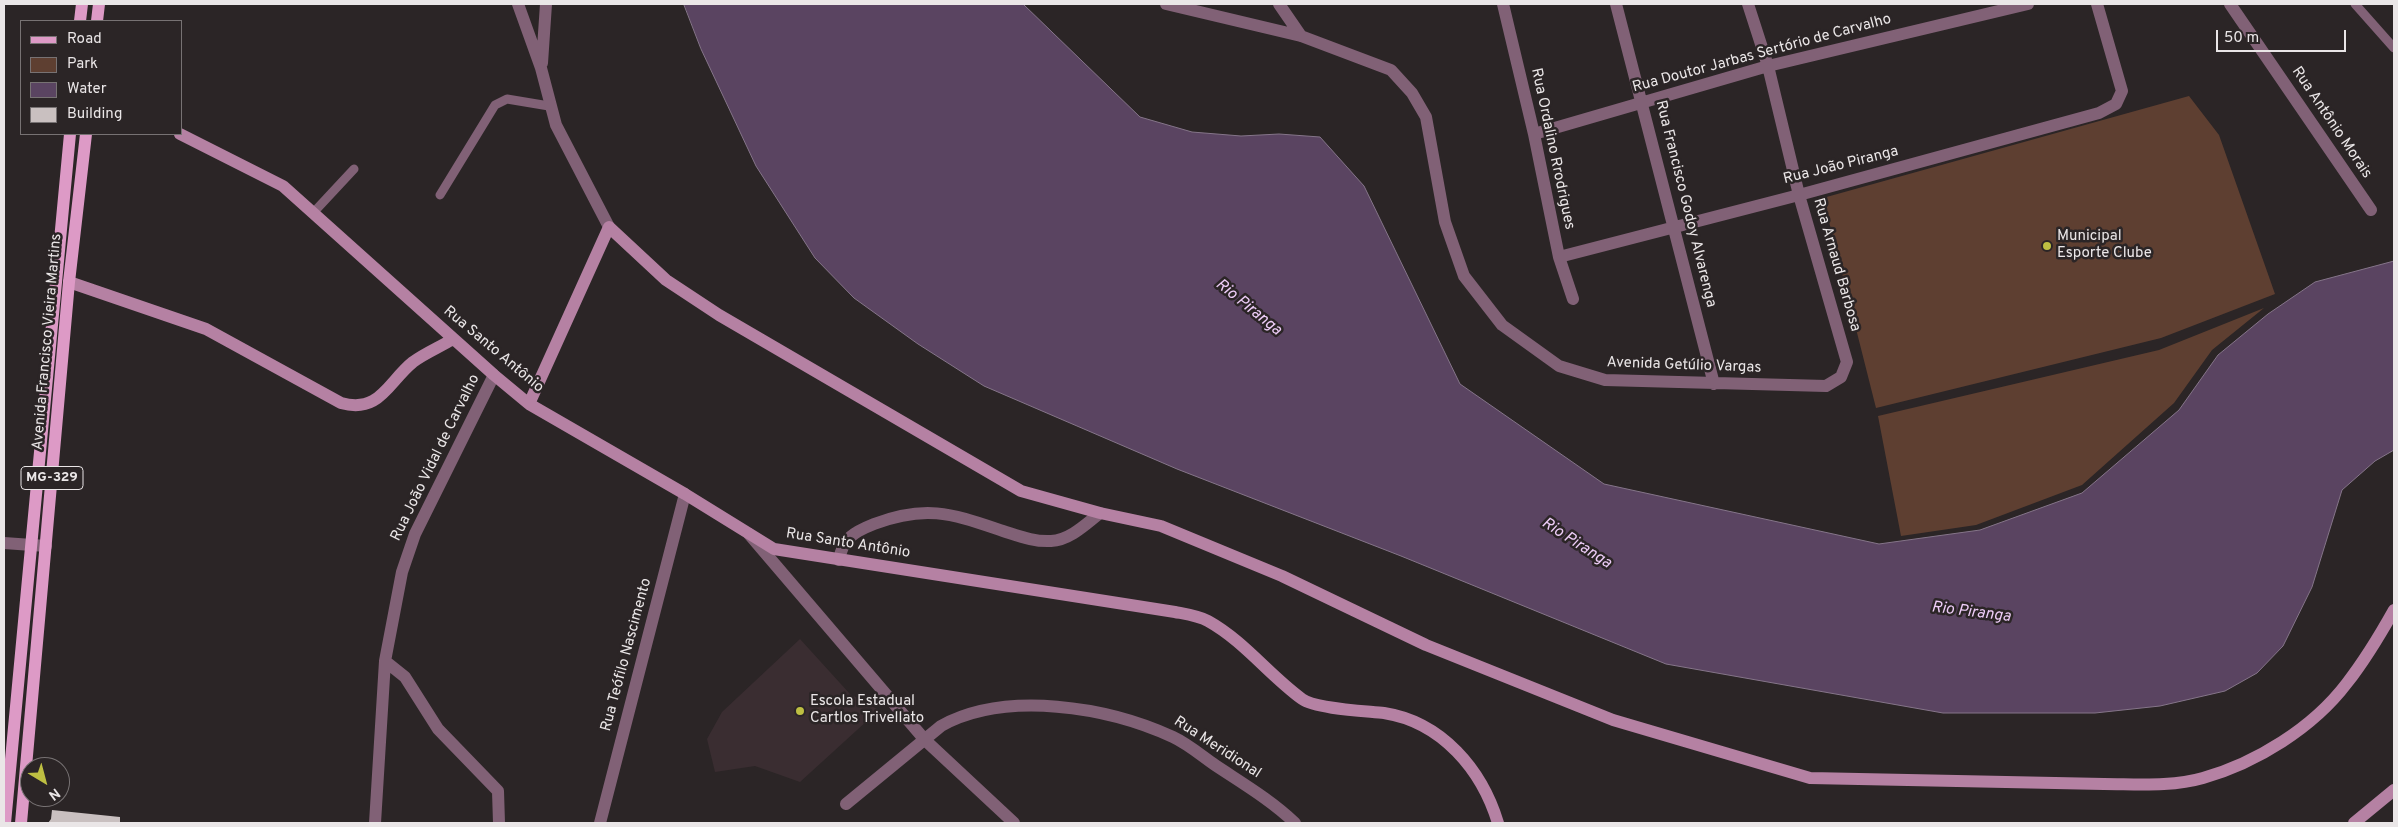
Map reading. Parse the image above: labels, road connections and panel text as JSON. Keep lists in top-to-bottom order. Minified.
{"streets":{"main road":["Avenida Francisco Vieira Martins","Rua Santo Antônio","MG-329"],"street":["Rua Doutor Jarbas Sertório de Carvalho","Rua Antônio Morais","Rua Ordalino Rrodrigues","Rua João Piranga","Rua Francisco Godoy Alvarenga","Rua Arnaud Barbosa","Avenida Getúlio Vargas","Rua João Vidal de Carvalho","Rua Teófilo Nascimento","Rua Meridional"]},"crossings":[["Rua Doutor Jarbas Sertório de Carvalho","Rua Ordalino Rrodrigues"],["Rua Doutor Jarbas Sertório de Carvalho","Rua Francisco Godoy Alvarenga"],["Rua Doutor Jarbas Sertório de Carvalho","Rua Arnaud Barbosa"],["Rua Ordalino Rrodrigues","Rua João Piranga"],["Rua João Piranga","Rua Francisco Godoy Alvarenga"],["Rua João Piranga","Rua Arnaud Barbosa"],["Rua Francisco Godoy Alvarenga","Avenida Getúlio Vargas"],["Rua Arnaud Barbosa","Avenida Getúlio Vargas"],["Rua Santo Antônio","Rua João Vidal de Carvalho"],["Rua Santo Antônio","Rua Teófilo Nascimento"]],"water":["Rio Piranga"],"places":["Municipal Esporte Clube","Escola Estadual Cartlos Trivellato"],"legend":["Road","Park","Water","Building"],"scale_bar":"50 m","north":"bottom right"}
